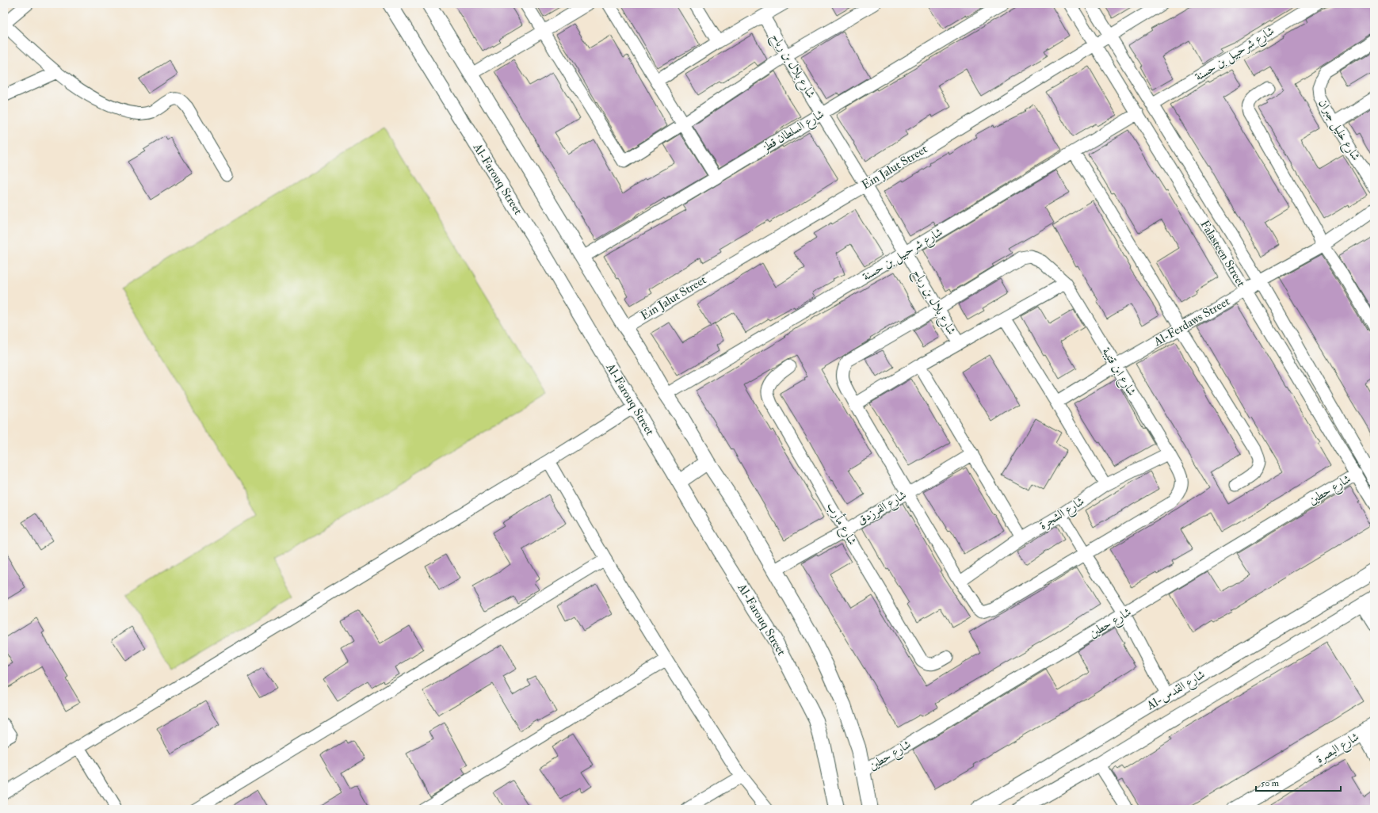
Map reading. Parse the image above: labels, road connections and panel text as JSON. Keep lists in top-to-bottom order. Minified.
{"streets":{"main road":["Al-Farouq Street","Al-شارع القدس","شارع البصرة"],"street":["شارع شرحبيل بن حسنة","شارع بلال بن رباح","شارع خليل جبران","شارع السلطان قطز","Ein Jalut Street","Falasteen Street","Al-Ferdaws Street","شارع ابن قتيبة","شارع حطين","شارع الفرزدق","شارع الشجرة","شارع مأرب"]},"crossings":[["شارع شرحبيل بن حسنة","شارع بلال بن رباح"],["شارع شرحبيل بن حسنة","Falasteen Street"],["شارع بلال بن رباح","شارع السلطان قطز"],["شارع بلال بن رباح","Ein Jalut Street"],["شارع بلال بن رباح","شارع ابن قتيبة"],["Ein Jalut Street","Falasteen Street"],["Falasteen Street","Al-Ferdaws Street"],["Falasteen Street","شارع حطين"],["Al-Ferdaws Street","شارع ابن قتيبة"],["شارع ابن قتيبة","شارع الشجرة"],["شارع الفرزدق","شارع مأرب"]],"scale_bar":"50 m"}
